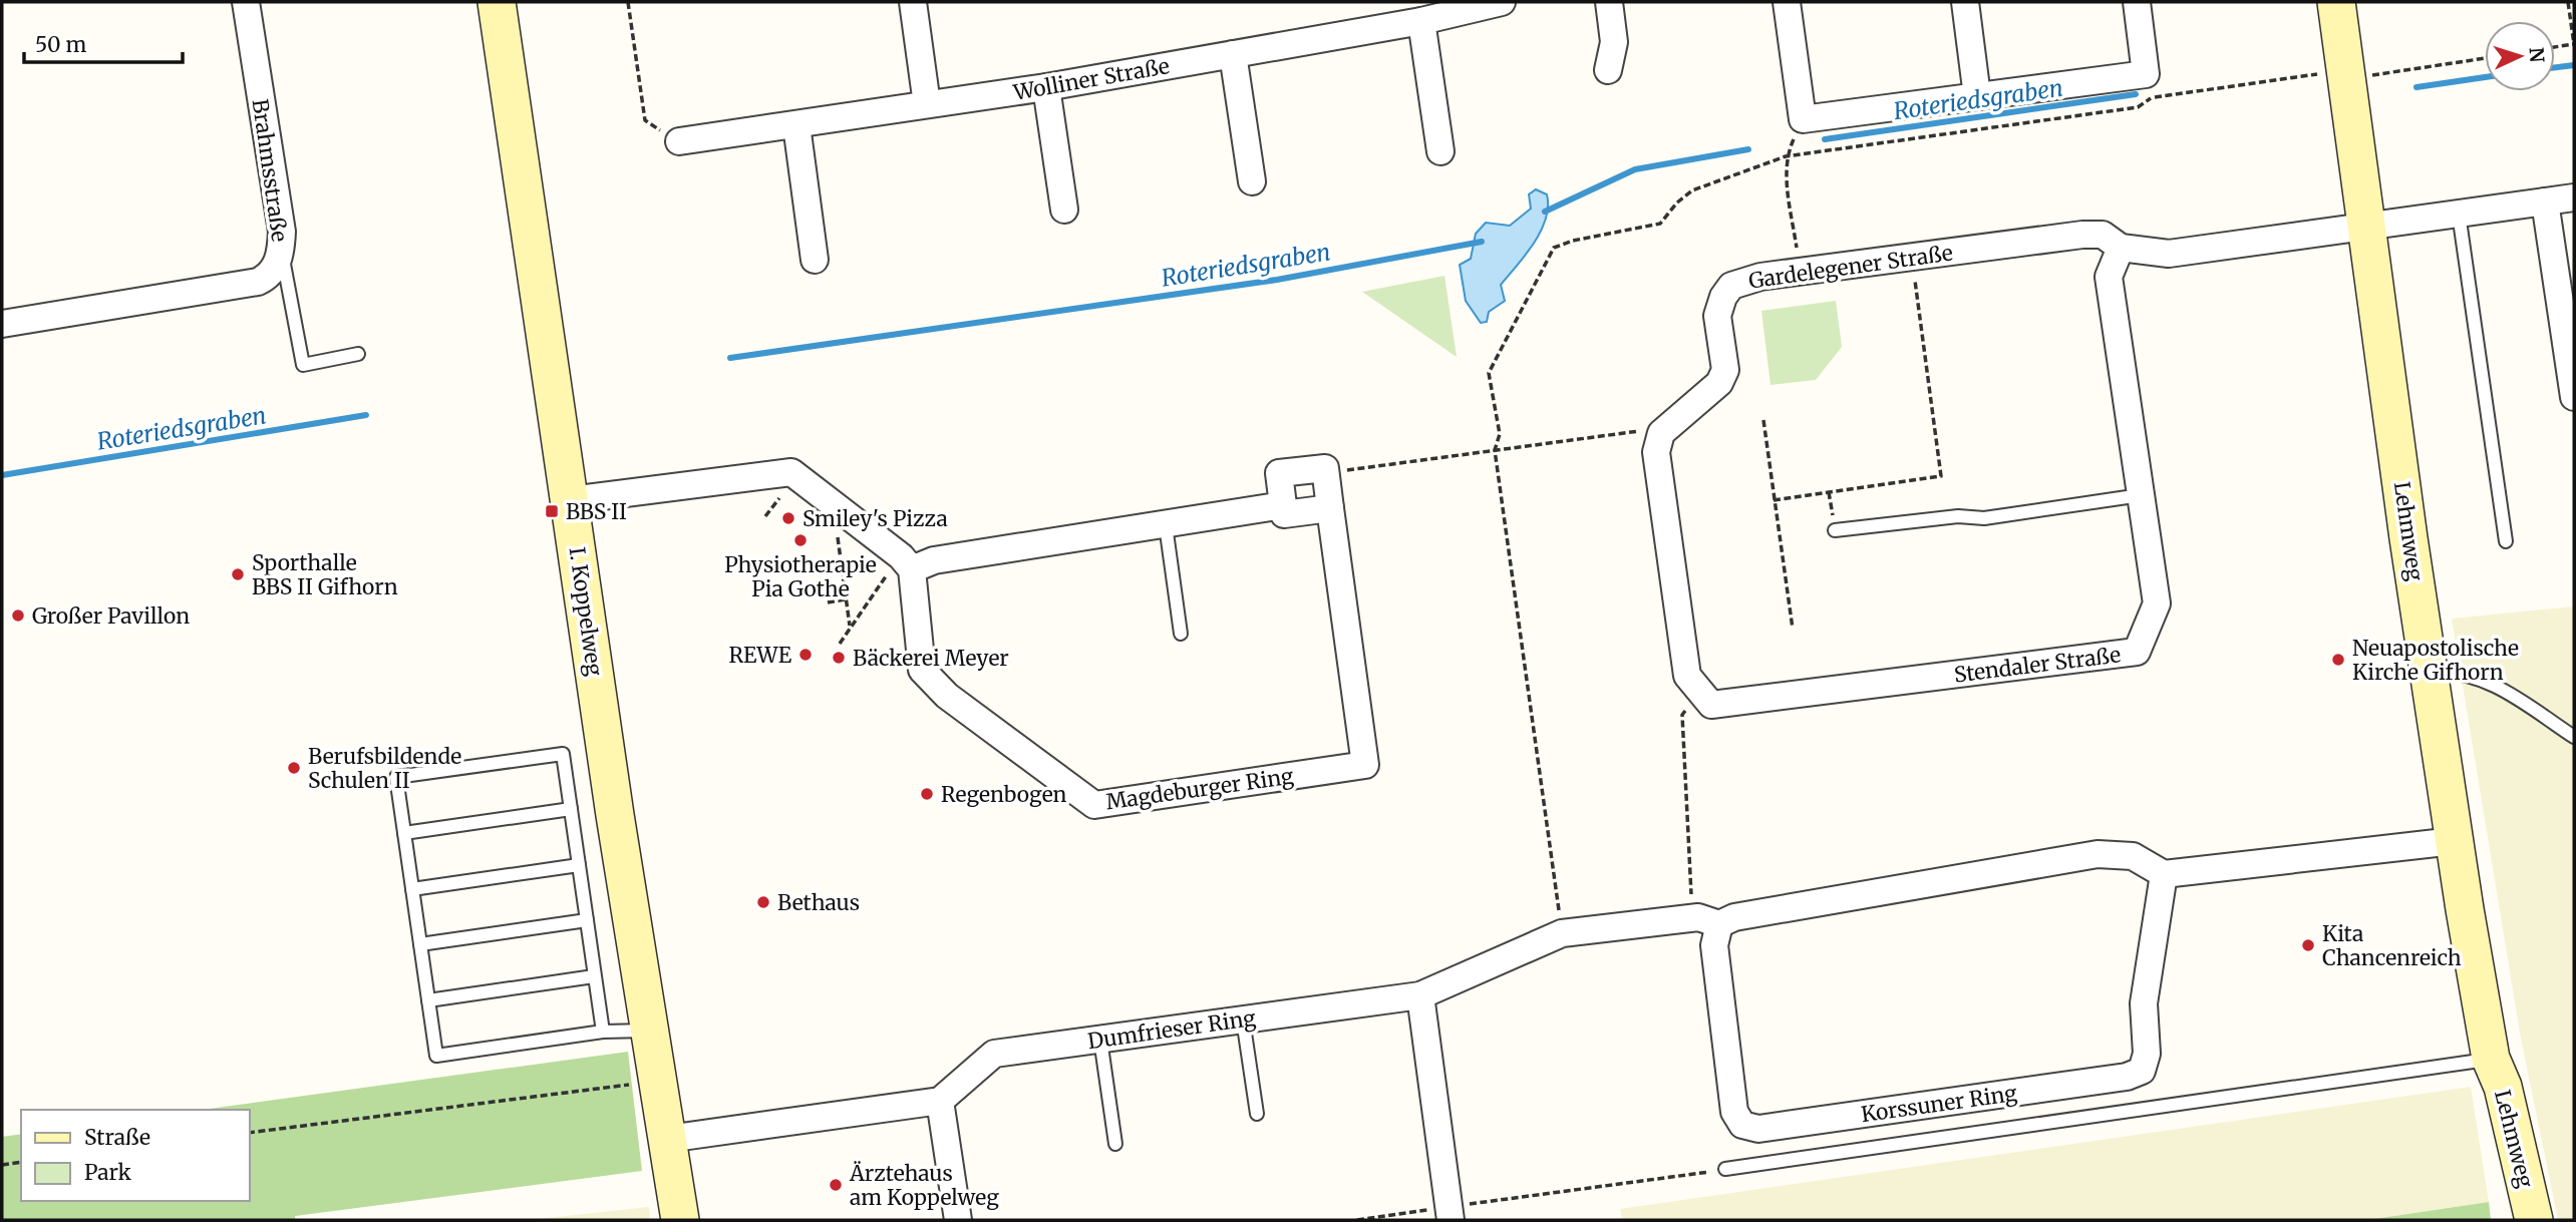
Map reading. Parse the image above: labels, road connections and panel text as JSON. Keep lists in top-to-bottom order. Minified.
{"streets":{"street":["Wolliner Straße","Brahmsstraße","Gardelegener Straße","Lehmweg","I. Koppelweg","Stendaler Straße","Magdeburger Ring","Dumfrieser Ring","Korssuner Ring"]},"crossings":[["Gardelegener Straße","Lehmweg"],["Gardelegener Straße","Stendaler Straße"]],"water":["Roteriedsgraben"],"places":{"transit":["BBS II"],"other":["Smiley's Pizza","Physiotherapie Pia Gothe","Sporthalle BBS II Gifhorn","Großer Pavillon","REWE","Bäckerei Meyer","Neuapostolische Kirche Gifhorn","Berufsbildende Schulen II","Regenbogen","Bethaus","Kita Chancenreich","Ärztehaus am Koppelweg"]},"legend":["Straße","Park"],"scale_bar":"50 m","north":"right"}
